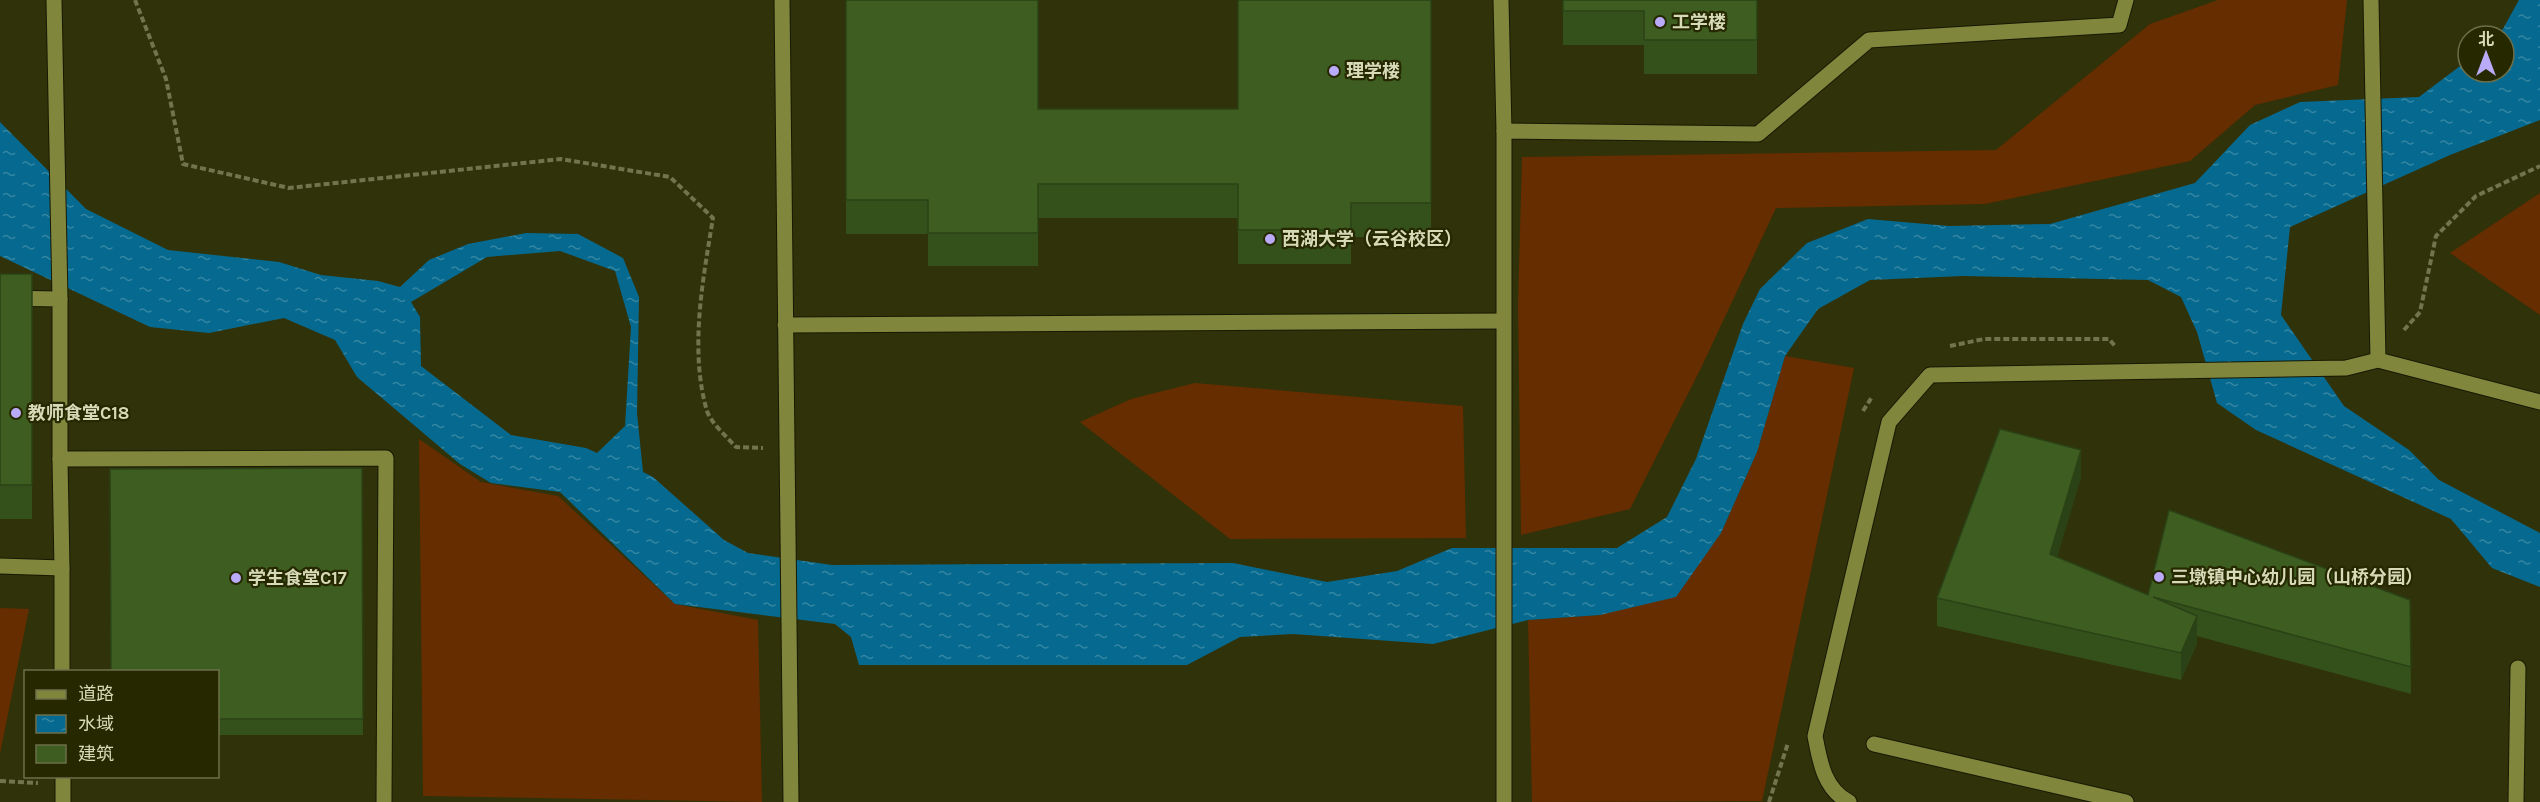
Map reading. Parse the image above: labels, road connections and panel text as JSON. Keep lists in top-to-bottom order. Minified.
{"places":["工学楼","理学楼","西湖大学（云谷校区）","教师食堂C18","三墩镇中心幼儿园（山桥分园）","学生食堂C17"],"legend":["道路","水域","建筑"],"north":"top"}
